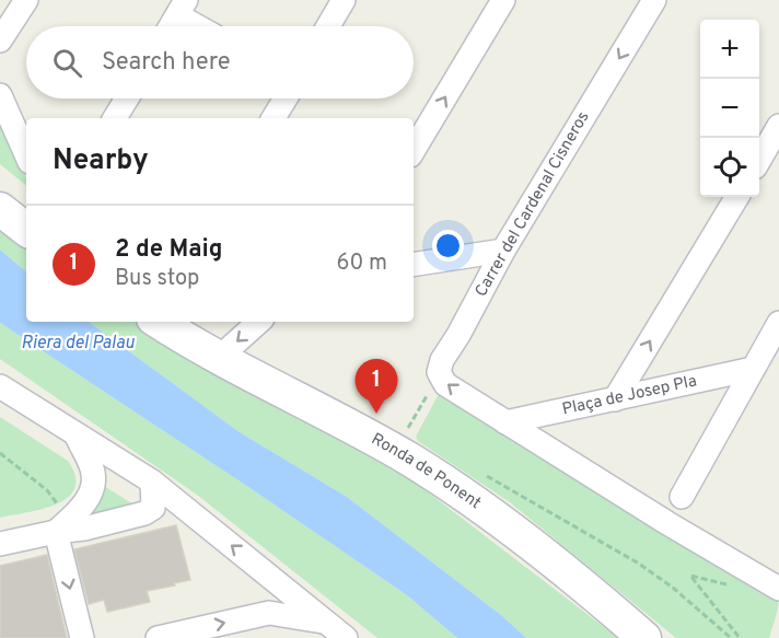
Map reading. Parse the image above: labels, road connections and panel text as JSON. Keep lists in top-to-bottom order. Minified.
{"streets":{"main road":["Ronda de Ponent"],"street":["Carrer del Cardenal Cisneros","Plaça de Josep Pla"]},"crossings":[["Carrer del Cardenal Cisneros","Plaça de Josep Pla"]],"water":["Riera del Palau"],"page":{"map_buttons":["+","−"],"search":"Search here","heading":"Nearby","list":[{"mark":"1","name":"2 de Maig","note":"Bus stop","value":"60 m"}],"pins":"1"}}
